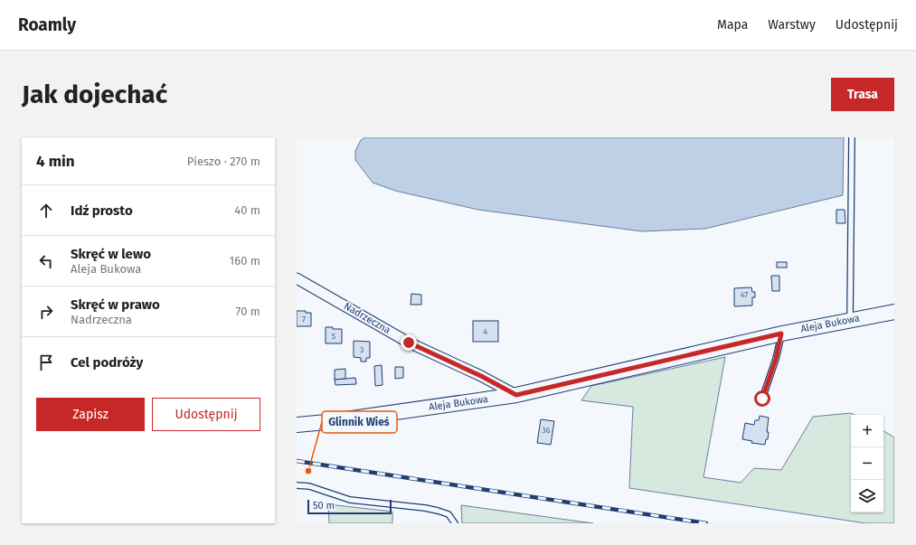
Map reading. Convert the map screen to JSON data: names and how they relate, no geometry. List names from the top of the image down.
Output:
{
  "streets": {
    "street": ["Nadrzeczna", "Aleja Bukowa"]
  },
  "crossings": [
    ["Nadrzeczna", "Aleja Bukowa"]
  ],
  "places": ["Glinnik Wieś"],
  "house_numbers": [
    "47",
    "7",
    "4",
    "5",
    "3",
    "36"
  ],
  "scale_bar": "50 m",
  "page": {
    "header": "Roamly",
    "nav": ["Mapa", "Warstwy", "Udostępnij"],
    "buttons": [
      "Trasa",
      ["Zapisz", "Udostępnij"]
    ],
    "title": "Jak dojechać",
    "heading": ["4 min", "Pieszo · 270 m"],
    "list": [
      ["Idź prosto", "40 m"],
      ["Skręć w lewo", "Aleja Bukowa", "160 m"],
      ["Skręć w prawo", "Nadrzeczna", "70 m"],
      "Cel podróży"
    ],
    "map_buttons": ["+", "−"],
    "scale": "50 m"
  }
}
